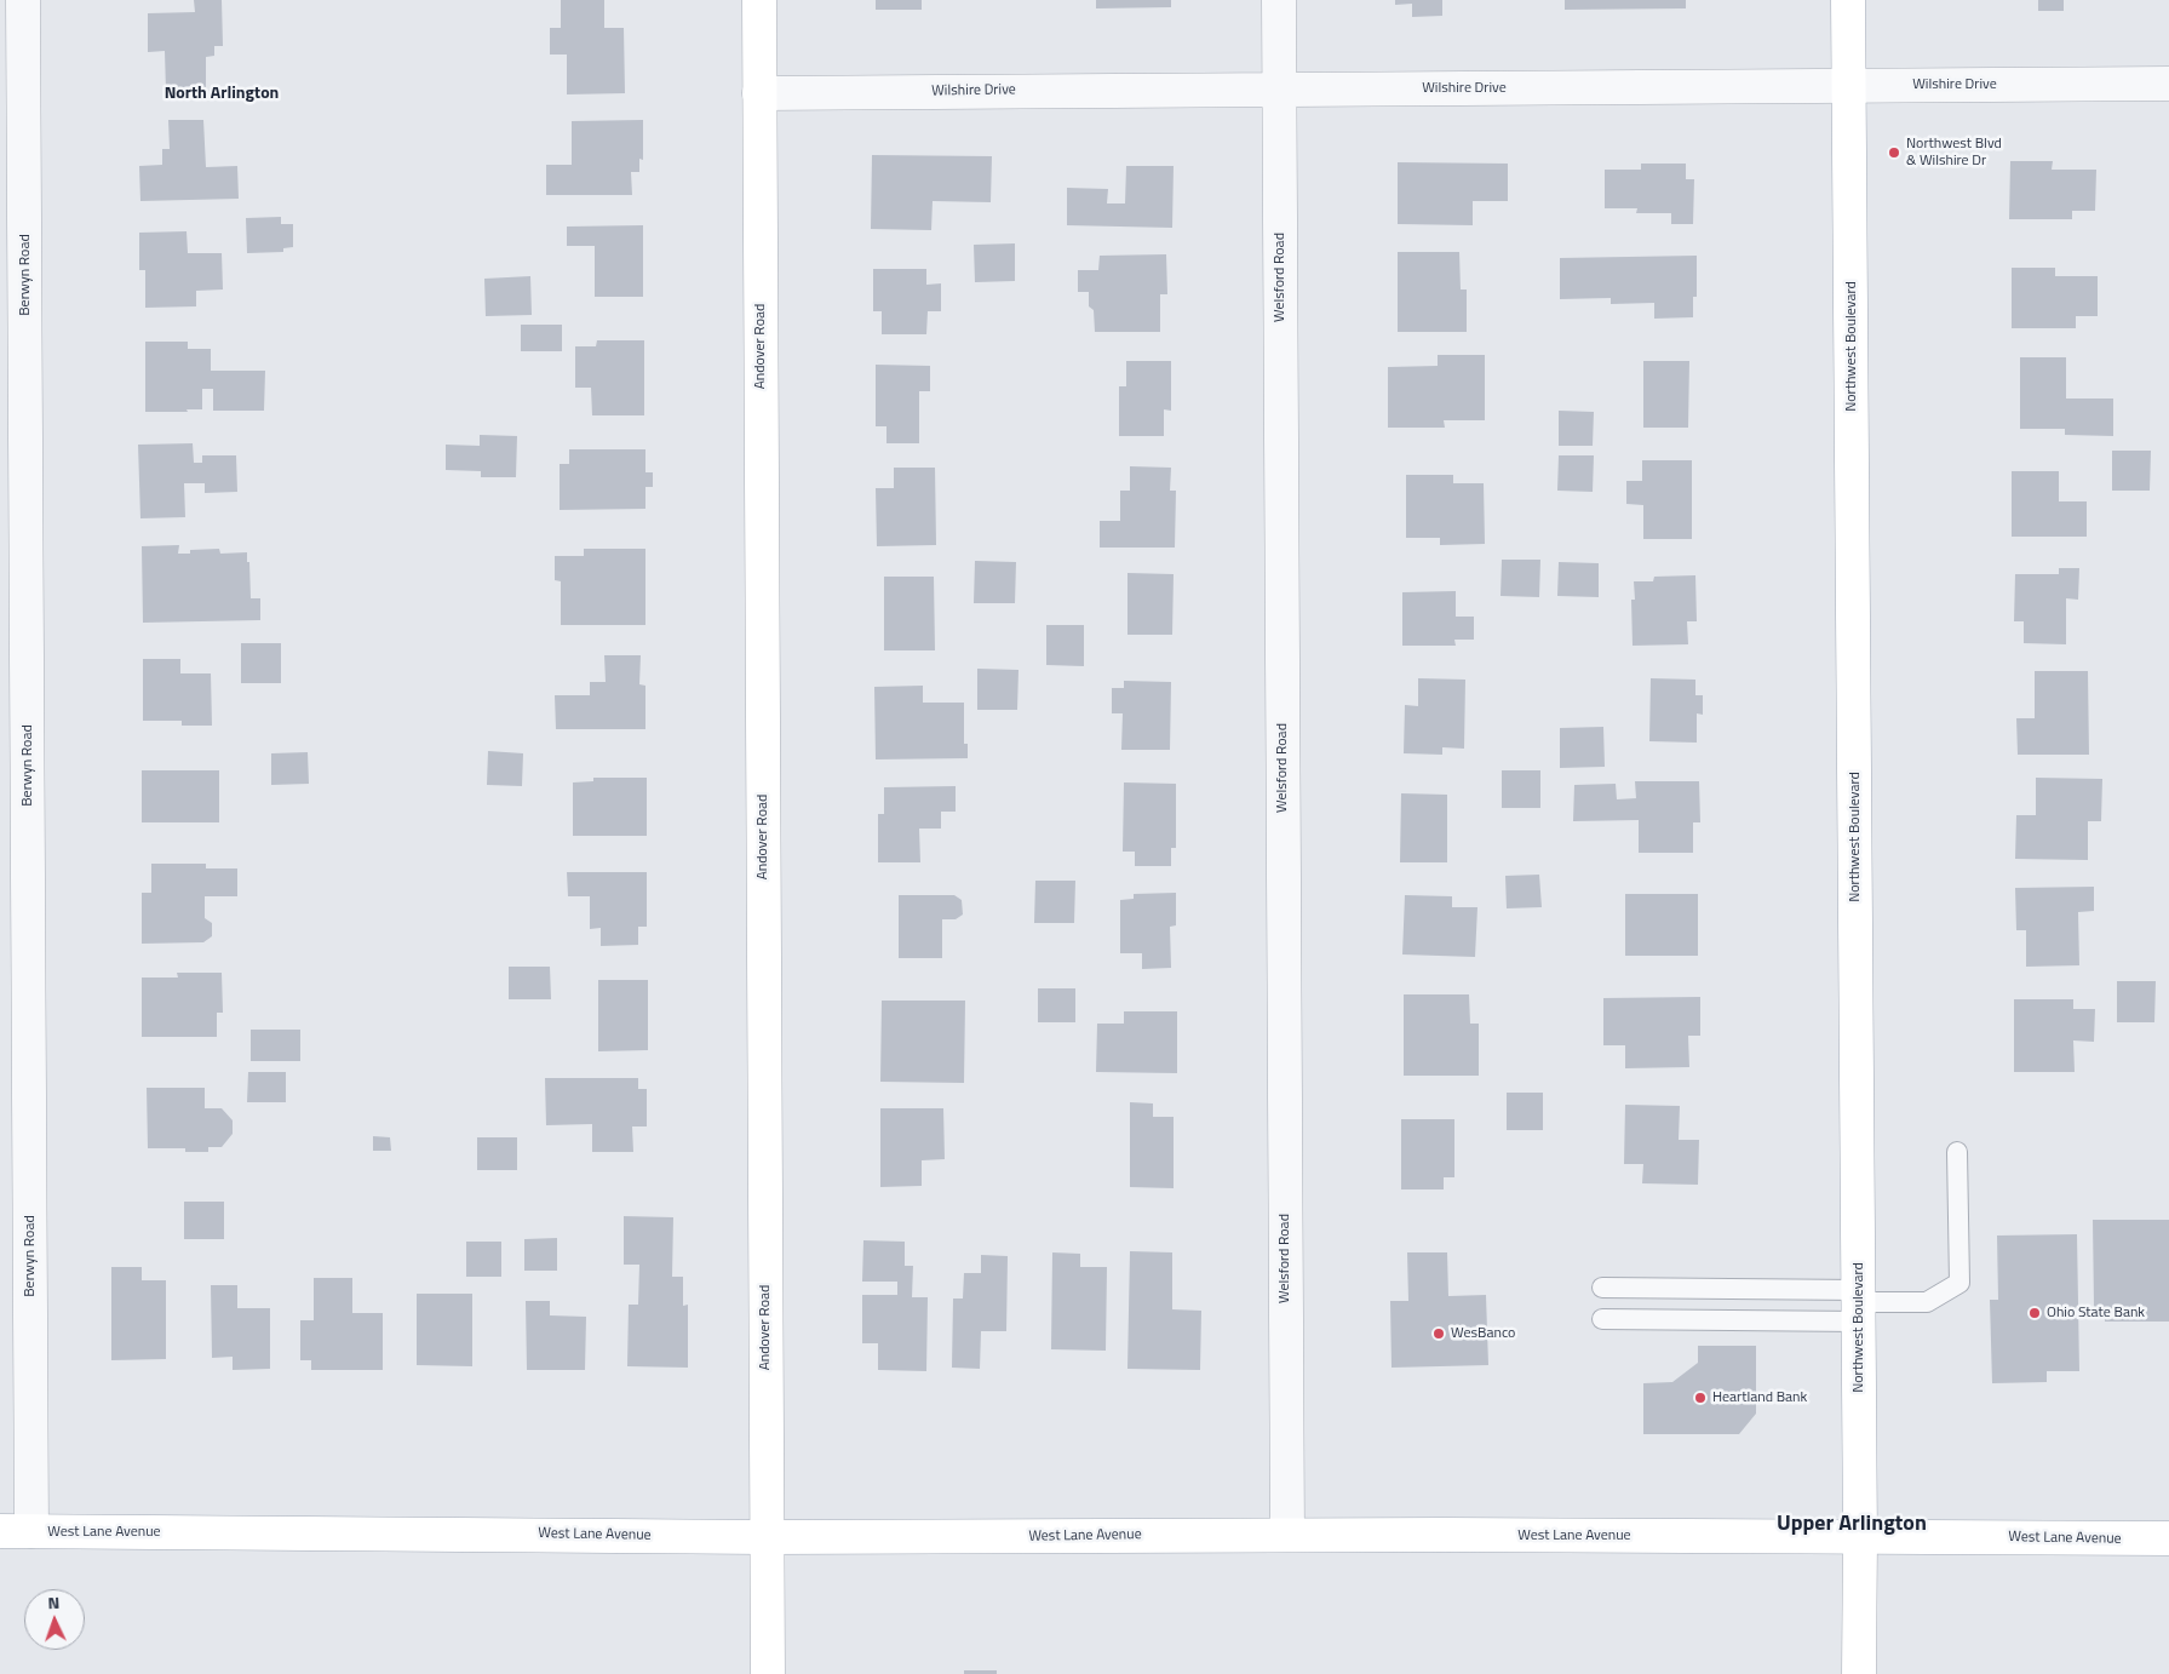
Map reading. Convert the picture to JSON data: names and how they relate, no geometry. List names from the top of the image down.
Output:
{
  "streets": {
    "main road": ["Andover Road", "Northwest Boulevard", "West Lane Avenue"],
    "street": ["Wilshire Drive", "Berwyn Road", "Welsford Road"]
  },
  "crossings": [
    ["Wilshire Drive", "Welsford Road"],
    ["Wilshire Drive", "Andover Road"],
    ["Wilshire Drive", "Northwest Boulevard"],
    ["Berwyn Road", "West Lane Avenue"],
    ["Welsford Road", "West Lane Avenue"],
    ["Andover Road", "West Lane Avenue"],
    ["Northwest Boulevard", "West Lane Avenue"]
  ],
  "districts": ["North Arlington", "Upper Arlington"],
  "places": [
    "Northwest Blvd & Wilshire Dr",
    "Ohio State Bank",
    "WesBanco",
    "Heartland Bank"
  ],
  "north": "top"
}
